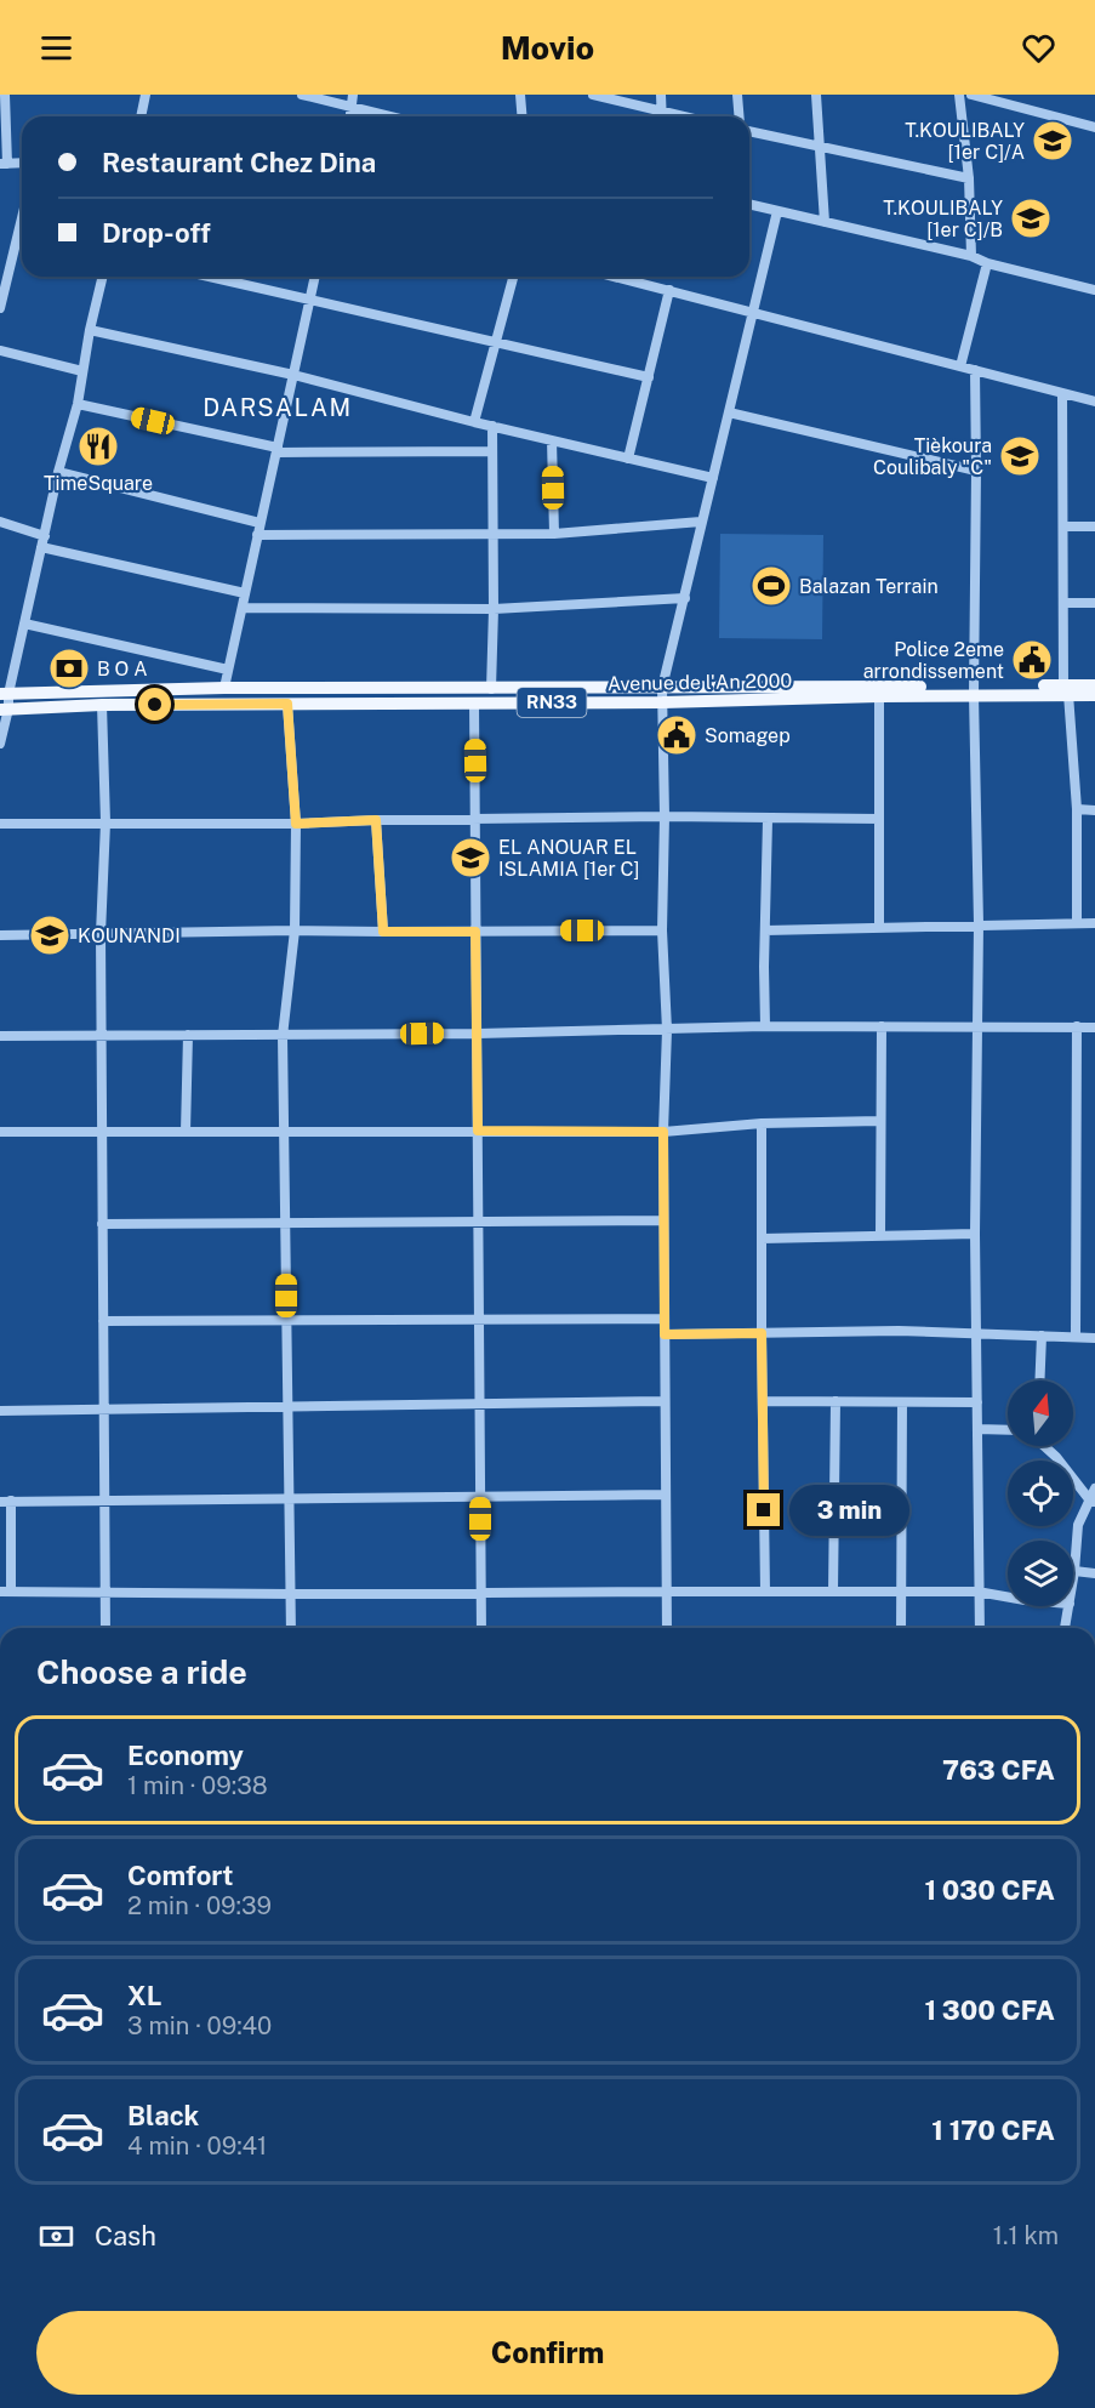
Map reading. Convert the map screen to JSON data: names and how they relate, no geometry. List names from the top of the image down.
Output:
{
  "streets": {
    "main road": ["Avenue de l'An 2000", "RN33"]
  },
  "districts": ["DARSALAM"],
  "places": {
    "school or university": [
      "T.KOULIBALY [1er C]/A",
      "T.KOULIBALY [1er C]/B",
      "Tièkoura Coulibaly \"C\"",
      "EL ANOUAR EL ISLAMIA [1er C]",
      "KOUNANDI"
    ],
    "restaurant": ["TimeSquare"],
    "sports": ["Balazan Terrain"],
    "public building": ["Police 2eme arrondissement", "Somagep"],
    "bank": ["B O A"]
  },
  "north": "top",
  "page": {
    "header": "Movio",
    "banner": ["Restaurant Chez Dina", "Drop-off"],
    "bubble": "3 min",
    "heading": "Choose a ride",
    "list": [
      {
        "name": "Economy",
        "note": "1 min · 09:38",
        "value": "763 CFA"
      },
      {
        "name": "Comfort",
        "note": "2 min · 09:39",
        "value": "1 030 CFA"
      },
      {
        "name": "XL",
        "note": "3 min · 09:40",
        "value": "1 300 CFA"
      },
      {
        "name": "Black",
        "note": "4 min · 09:41",
        "value": "1 170 CFA"
      }
    ],
    "pay": ["Cash", "1.1 km"],
    "buttons": "Confirm"
  }
}
